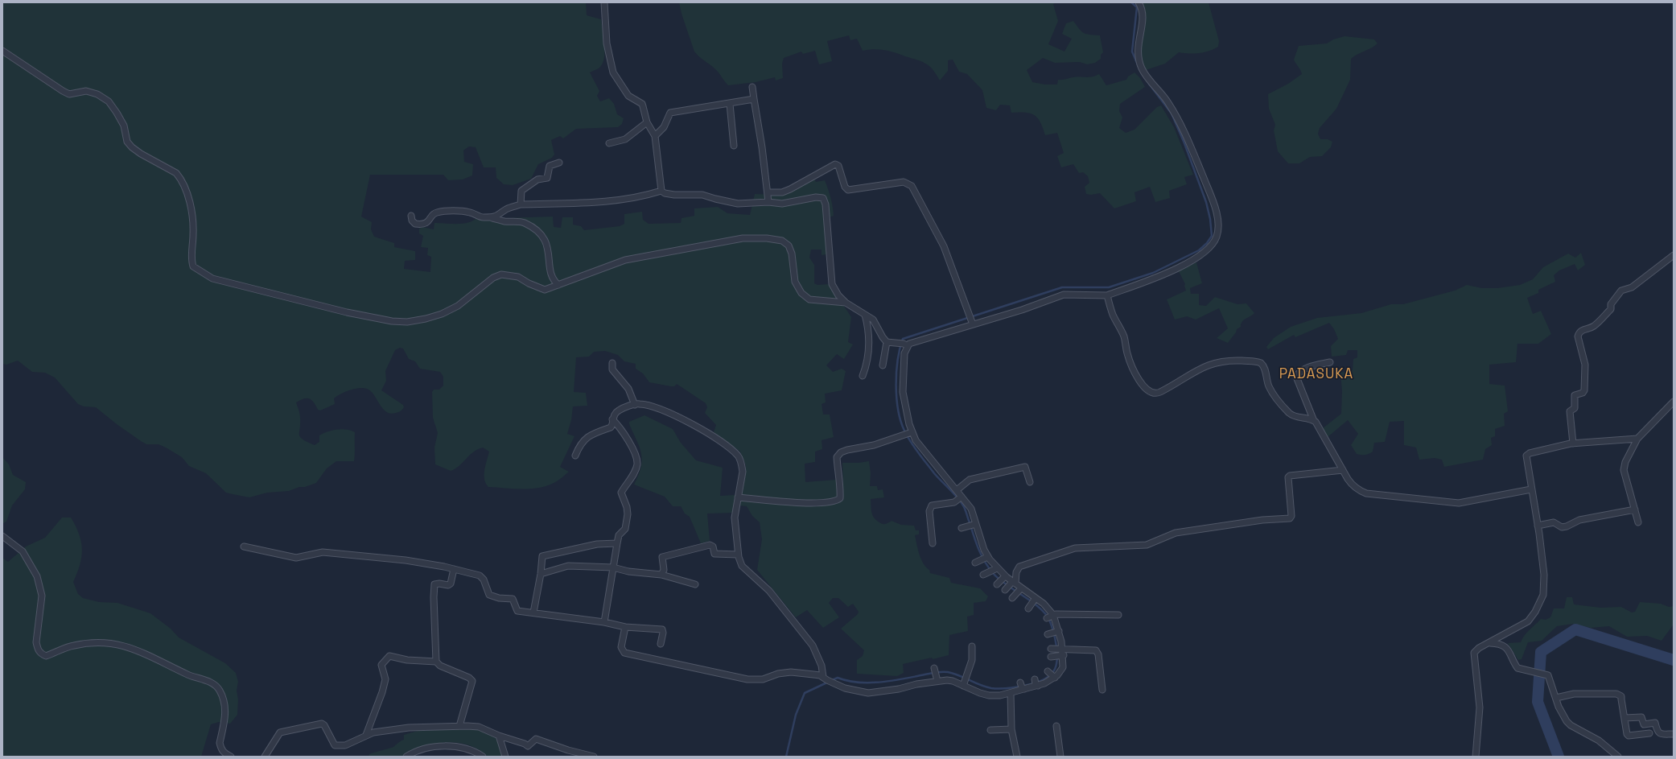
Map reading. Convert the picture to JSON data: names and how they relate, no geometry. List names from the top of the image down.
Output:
{
  "districts": ["PADASUKA"]
}
